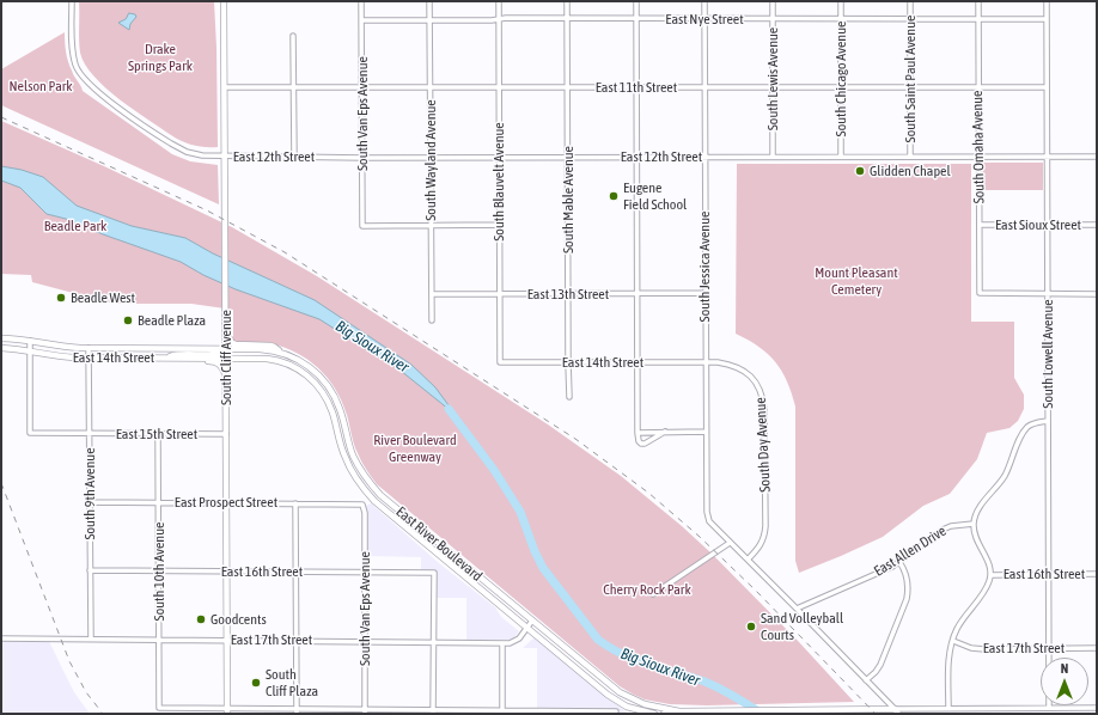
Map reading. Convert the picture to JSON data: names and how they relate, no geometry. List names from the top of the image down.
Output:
{
  "streets": {
    "main road": ["East 14th Street", "South Cliff Avenue", "East River Boulevard"],
    "street": [
      "East Nye Street",
      "South Lewis Avenue",
      "South Chicago Avenue",
      "South Saint Paul Avenue",
      "East 11th Street",
      "South Van Eps Avenue",
      "South Omaha Avenue",
      "East 12th Street",
      "South Wayland Avenue",
      "South Blauvelt Avenue",
      "South Mable Avenue",
      "East Sioux Street",
      "South Jessica Avenue",
      "East 13th Street",
      "South Lowell Avenue",
      "East 15th Street",
      "South Day Avenue",
      "South 9th Avenue",
      "East Prospect Street",
      "East Allen Drive",
      "South 10th Avenue",
      "East 16th Street",
      "East 17th Street"
    ]
  },
  "crossings": [
    ["East Nye Street", "South Lewis Avenue"],
    ["East Nye Street", "South Chicago Avenue"],
    ["East Nye Street", "South Saint Paul Avenue"],
    ["East Nye Street", "South Van Eps Avenue"],
    ["East Nye Street", "South Omaha Avenue"],
    ["East Nye Street", "South Wayland Avenue"],
    ["East Nye Street", "South Blauvelt Avenue"],
    ["East Nye Street", "South Mable Avenue"],
    ["East Nye Street", "South Jessica Avenue"],
    ["East Nye Street", "South Lowell Avenue"],
    ["South Lewis Avenue", "East 11th Street"],
    ["South Lewis Avenue", "East 12th Street"],
    ["South Chicago Avenue", "East 11th Street"],
    ["South Chicago Avenue", "East 12th Street"],
    ["South Saint Paul Avenue", "East 11th Street"],
    ["South Saint Paul Avenue", "East 12th Street"],
    ["East 11th Street", "South Van Eps Avenue"],
    ["East 11th Street", "South Omaha Avenue"],
    ["East 11th Street", "South Wayland Avenue"],
    ["East 11th Street", "South Blauvelt Avenue"],
    ["East 11th Street", "South Mable Avenue"],
    ["East 11th Street", "South Jessica Avenue"],
    ["East 11th Street", "South Lowell Avenue"],
    ["East 11th Street", "South Cliff Avenue"],
    ["South Van Eps Avenue", "East 12th Street"],
    ["South Van Eps Avenue", "South Wayland Avenue"],
    ["South Van Eps Avenue", "East Prospect Street"],
    ["South Van Eps Avenue", "East 16th Street"],
    ["South Van Eps Avenue", "East 17th Street"],
    ["South Omaha Avenue", "East 12th Street"],
    ["South Omaha Avenue", "East Sioux Street"],
    ["South Omaha Avenue", "South Lowell Avenue"],
    ["East 12th Street", "South Wayland Avenue"],
    ["East 12th Street", "South Blauvelt Avenue"],
    ["East 12th Street", "South Mable Avenue"],
    ["East 12th Street", "South Jessica Avenue"],
    ["East 12th Street", "South Lowell Avenue"],
    ["East 12th Street", "South Cliff Avenue"],
    ["South Wayland Avenue", "East 13th Street"],
    ["South Blauvelt Avenue", "East 13th Street"],
    ["South Blauvelt Avenue", "East 14th Street"],
    ["South Mable Avenue", "East 13th Street"],
    ["South Mable Avenue", "East 14th Street"],
    ["East Sioux Street", "South Lowell Avenue"],
    ["South Jessica Avenue", "East 13th Street"],
    ["South Jessica Avenue", "East 14th Street"],
    ["South Jessica Avenue", "South Day Avenue"],
    ["South Lowell Avenue", "East 16th Street"],
    ["South Lowell Avenue", "East 17th Street"],
    ["East 14th Street", "South Cliff Avenue"],
    ["East 14th Street", "East 15th Street"],
    ["East 14th Street", "South Day Avenue"],
    ["East 14th Street", "South 9th Avenue"],
    ["East 14th Street", "East River Boulevard"],
    ["South Cliff Avenue", "East 15th Street"],
    ["South Cliff Avenue", "East Prospect Street"],
    ["South Cliff Avenue", "East River Boulevard"],
    ["South Cliff Avenue", "South 10th Avenue"],
    ["South Cliff Avenue", "East 16th Street"],
    ["South Cliff Avenue", "East 17th Street"],
    ["East 15th Street", "South 9th Avenue"],
    ["East 15th Street", "South 10th Avenue"],
    ["South 9th Avenue", "East Prospect Street"],
    ["South 9th Avenue", "East 16th Street"],
    ["South 9th Avenue", "East 17th Street"],
    ["East Prospect Street", "South 10th Avenue"],
    ["East River Boulevard", "East 17th Street"],
    ["South 10th Avenue", "East 16th Street"],
    ["South 10th Avenue", "East 17th Street"],
    ["East 16th Street", "East 17th Street"]
  ],
  "water": ["Big Sioux River"],
  "parks": [
    "Drake Springs Park",
    "Nelson Park",
    "Beadle Park",
    "Mount Pleasant Cemetery",
    "River Boulevard Greenway",
    "Cherry Rock Park"
  ],
  "places": [
    "Glidden Chapel",
    "Eugene Field School",
    "Beadle West",
    "Beadle Plaza",
    "Goodcents",
    "Sand Volleyball Courts",
    "South Cliff Plaza"
  ],
  "north": "top"
}
